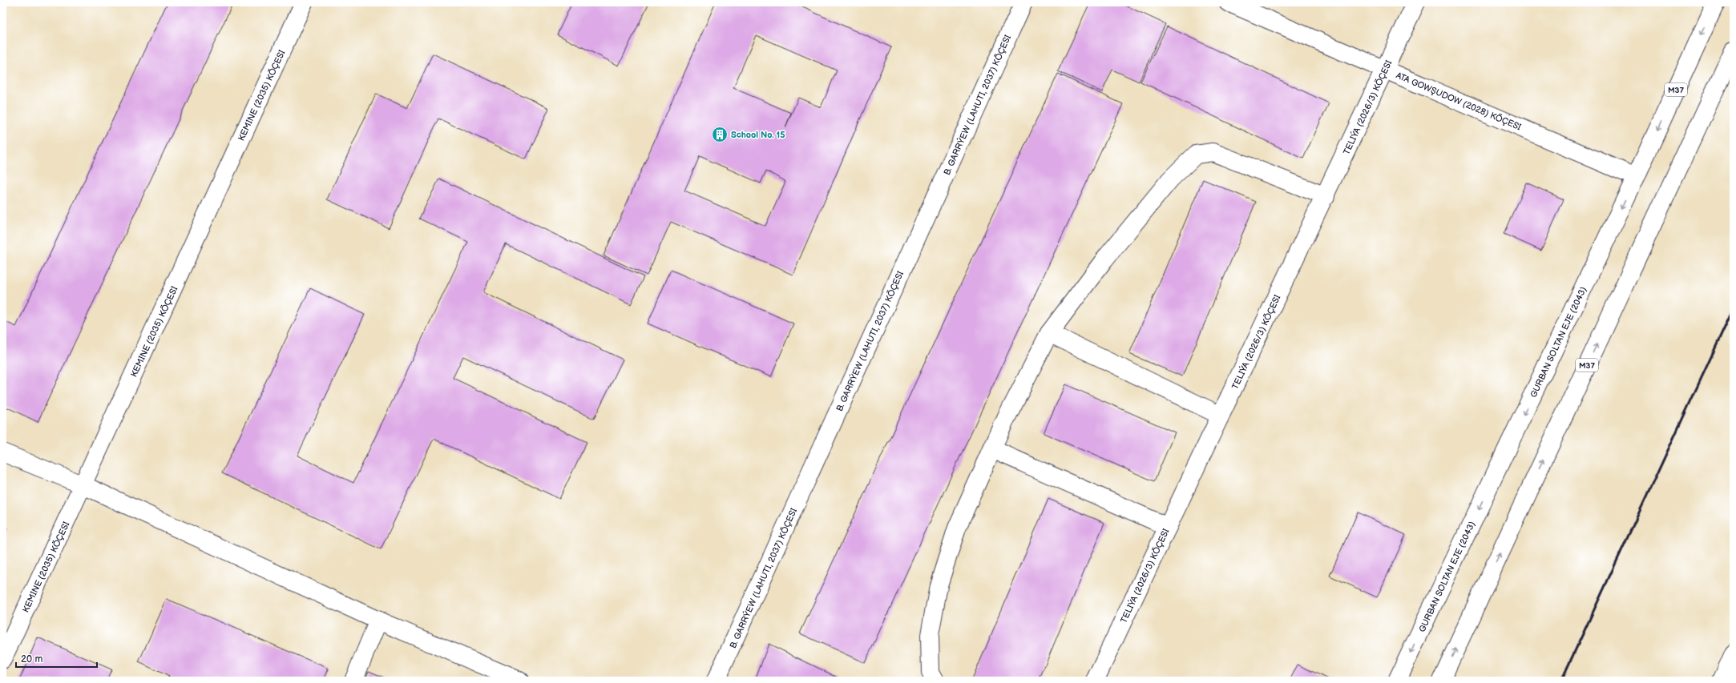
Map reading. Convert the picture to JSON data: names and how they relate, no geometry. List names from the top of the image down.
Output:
{
  "streets": {
    "main road": [
      "M37",
      "KEMINE (2035) KÖÇESI",
      "ATA GOWŞUDOW (2028) KÖÇESI",
      "B. GARRÝEW (LAHUTI, 2037) KÖÇESI",
      "TELIÝA (2026/3) KÖÇESI",
      "GURBAN SOLTAN EJE (2043)"
    ]
  },
  "crossings": [
    ["ATA GOWŞUDOW (2028) KÖÇESI", "TELIÝA (2026/3) KÖÇESI"],
    ["ATA GOWŞUDOW (2028) KÖÇESI", "GURBAN SOLTAN EJE (2043)"]
  ],
  "places": {
    "building": ["School No. 15"]
  },
  "scale_bar": "20 m"
}
